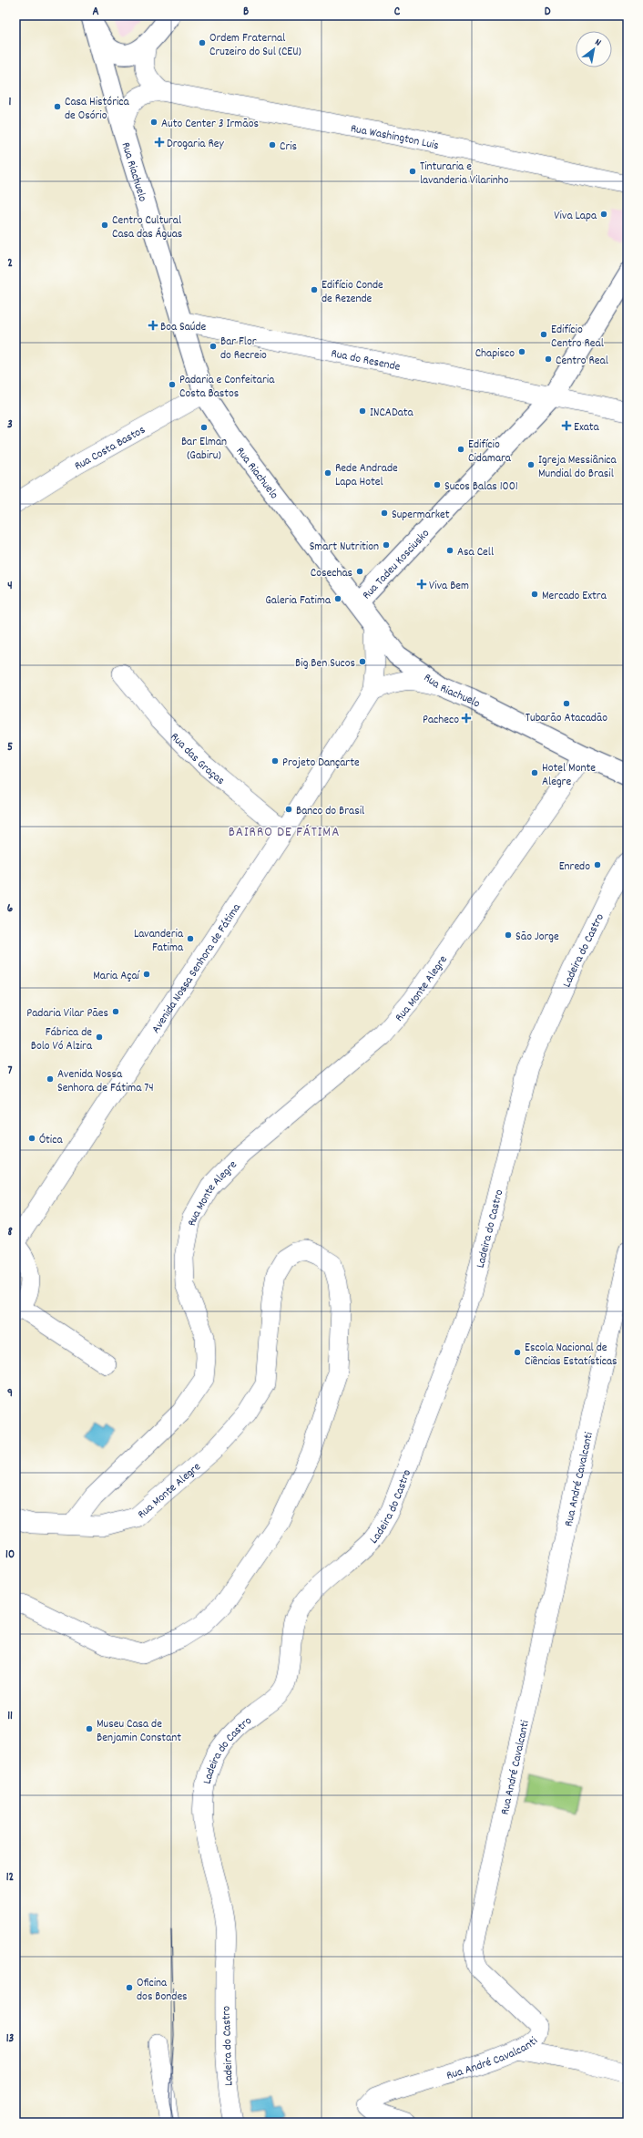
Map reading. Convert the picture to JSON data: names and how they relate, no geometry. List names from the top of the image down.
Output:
{
  "streets": {
    "main road": ["Rua Riachuelo", "Rua Tadeu Kosciusko"],
    "street": [
      "Rua Washington Luis",
      "Rua do Resende",
      "Rua Costa Bastos",
      "Rua das Graças",
      "Ladeira do Castro",
      "Avenida Nossa Senhora de Fátima",
      "Rua Monte Alegre",
      "Rua André Cavalcanti"
    ]
  },
  "crossings": [
    ["Rua Washington Luis", "Rua Riachuelo"],
    ["Rua Riachuelo", "Rua do Resende"],
    ["Rua Riachuelo", "Rua Costa Bastos"],
    ["Rua Riachuelo", "Rua Tadeu Kosciusko"],
    ["Rua Riachuelo", "Avenida Nossa Senhora de Fátima"],
    ["Rua Riachuelo", "Rua Monte Alegre"],
    ["Rua do Resende", "Rua Tadeu Kosciusko"],
    ["Rua das Graças", "Avenida Nossa Senhora de Fátima"]
  ],
  "districts": ["BAIRRO DE FÁTIMA"],
  "places": {
    "other": [
      "Ordem Fraternal Cruzeiro do Sul (CEU)",
      "Casa Histórica de Osório",
      "Auto Center 3 Irmãos",
      "Cris",
      "Tinturaria e lavanderia Vilarinho",
      "Viva Lapa",
      "Centro Cultural Casa das Águas",
      "Edifício Conde de Rezende",
      "Edifício Centro Real",
      "Bar Flor do Recreio",
      "Chapisco",
      "Centro Real",
      "Padaria e Confeitaria Costa Bastos",
      "INCAData",
      "Bar Elman (Gabiru)",
      "Edifício Cidamara",
      "Igreja Messiânica Mundial do Brasil",
      "Rede Andrade Lapa Hotel",
      "Sucos Balas 1001",
      "Supermarket",
      "Smart Nutrition",
      "Asa Cell",
      "Cosechas",
      "Mercado Extra",
      "Galeria Fatima",
      "Big Ben Sucos",
      "Tubarão Atacadão",
      "Projeto Dançarte",
      "Hotel Monte Alegre",
      "Banco do Brasil",
      "Enredo",
      "São Jorge",
      "Lavanderia Fatima",
      "Maria Açaí",
      "Padaria Vilar Pães",
      "Fábrica de Bolo Vó Alzira",
      "Avenida Nossa Senhora de Fátima 74",
      "Ótica",
      "Escola Nacional de Ciências Estatísticas",
      "Museu Casa de Benjamin Constant",
      "Oficina dos Bondes"
    ],
    "health": [
      "Drogaria Rey",
      "Boa Saúde",
      "Exata",
      "Viva Bem",
      "Pacheco"
    ]
  },
  "north": "top right",
  "grid": {
    "columns": [
      "A",
      "B",
      "C",
      "D"
    ],
    "rows": [
      "1",
      "2",
      "3",
      "4",
      "5",
      "6",
      "7",
      "8",
      "9",
      "10",
      "11",
      "12",
      "13"
    ]
  }
}
